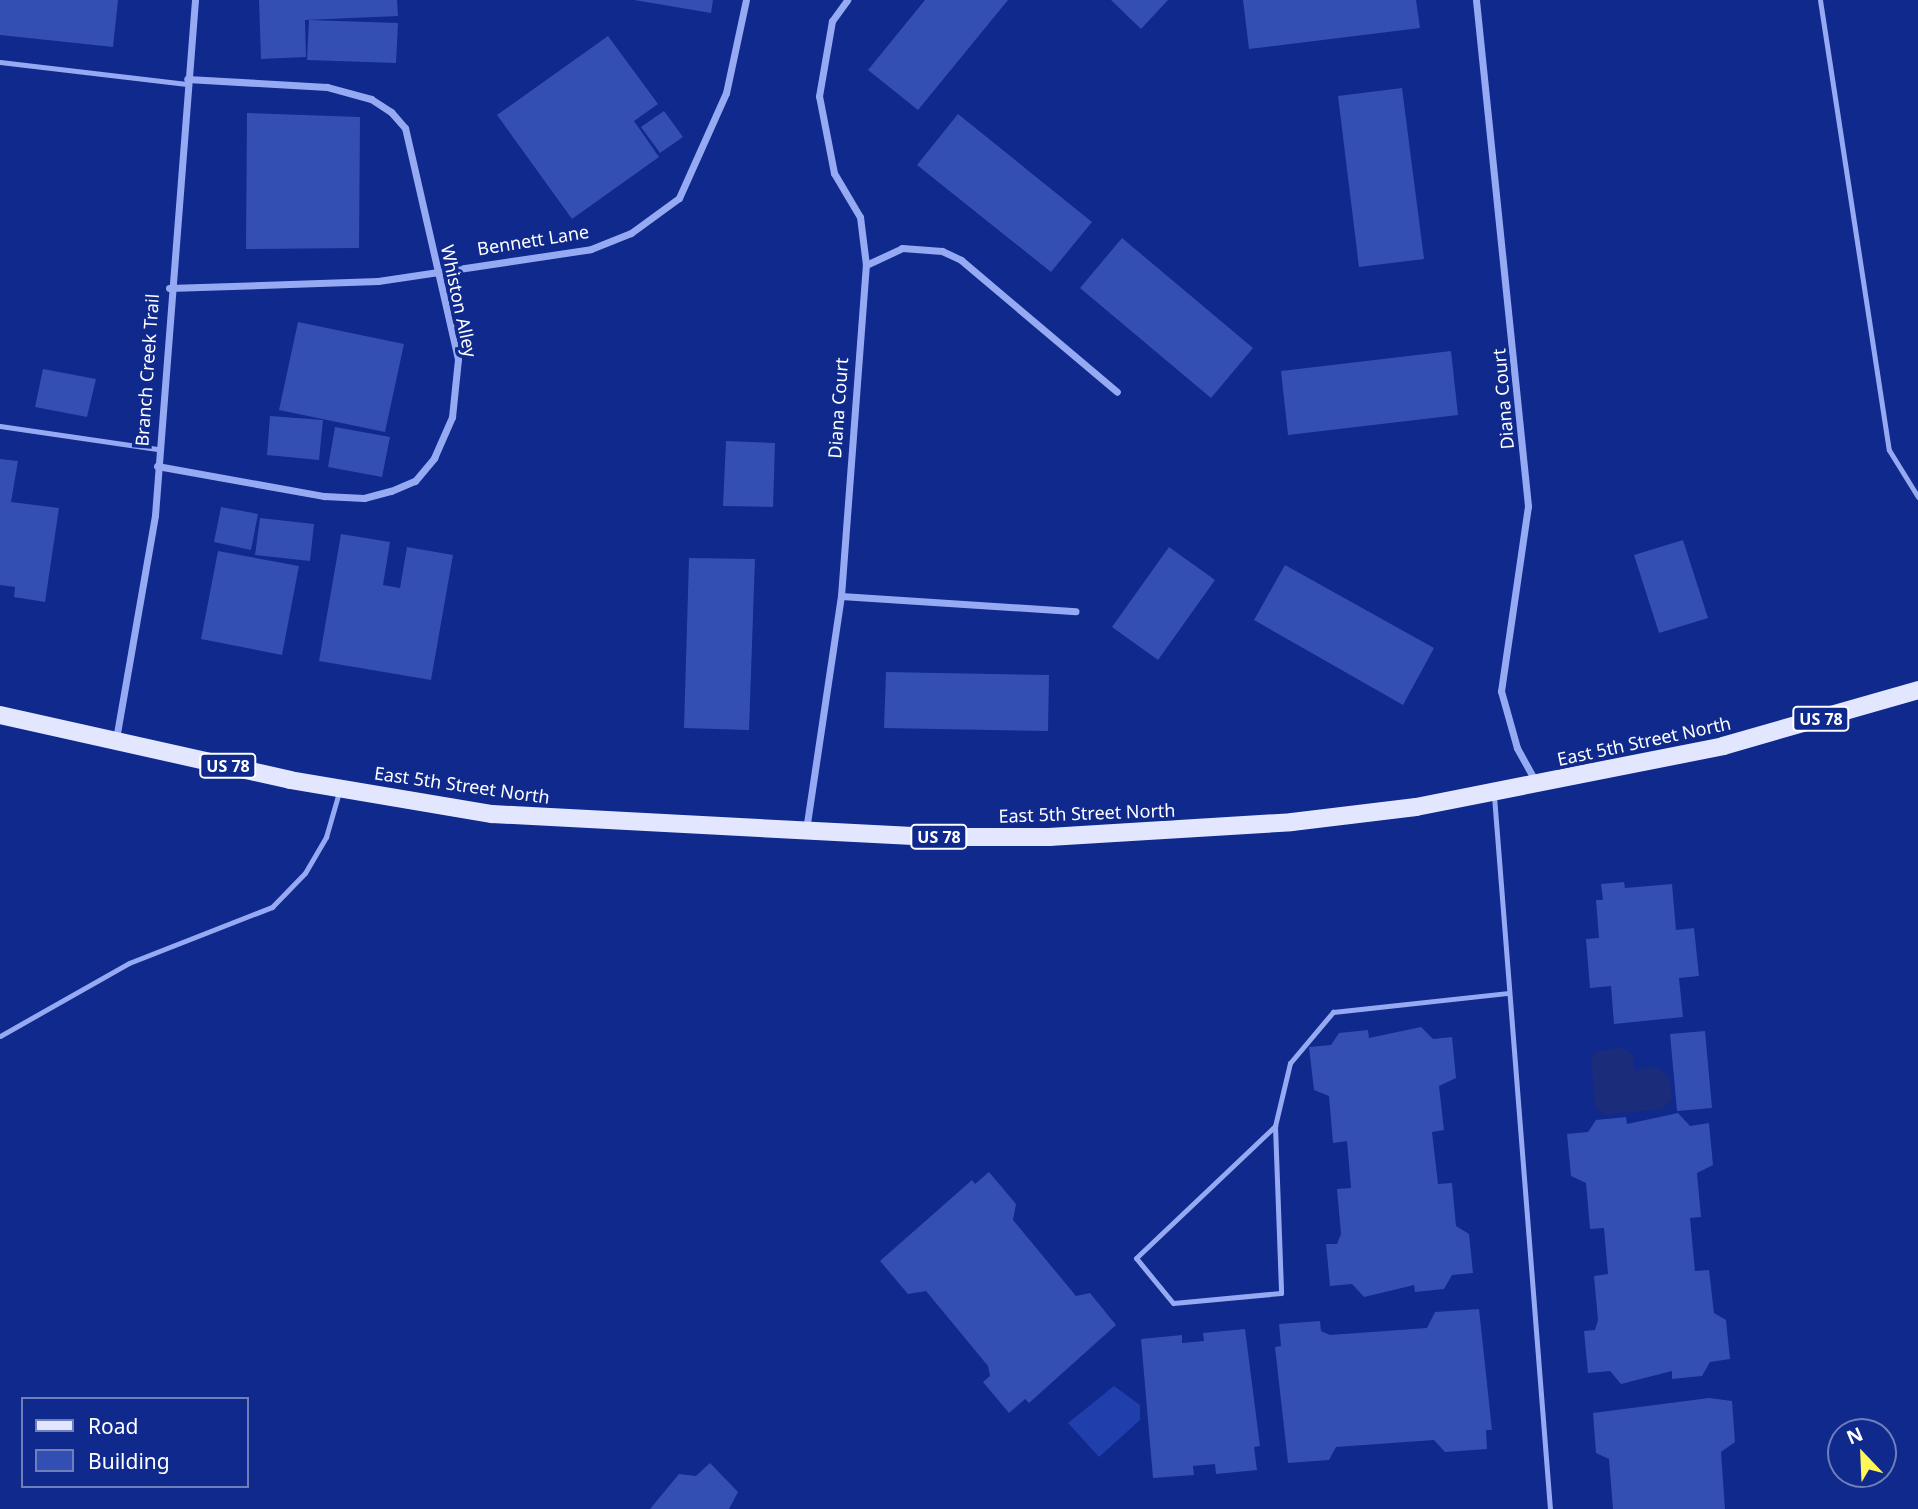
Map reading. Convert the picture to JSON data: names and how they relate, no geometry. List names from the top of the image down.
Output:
{
  "streets": {
    "main road": ["US 78", "East 5th Street North"],
    "street": [
      "Bennett Lane",
      "Whiston Alley",
      "Branch Creek Trail",
      "Diana Court"
    ]
  },
  "crossings": [
    ["Bennett Lane", "Whiston Alley"],
    ["Bennett Lane", "Branch Creek Trail"],
    ["Whiston Alley", "Branch Creek Trail"],
    ["Branch Creek Trail", "East 5th Street North"],
    ["Diana Court", "East 5th Street North"]
  ],
  "legend": ["Road", "Building"],
  "north": "top left"
}
